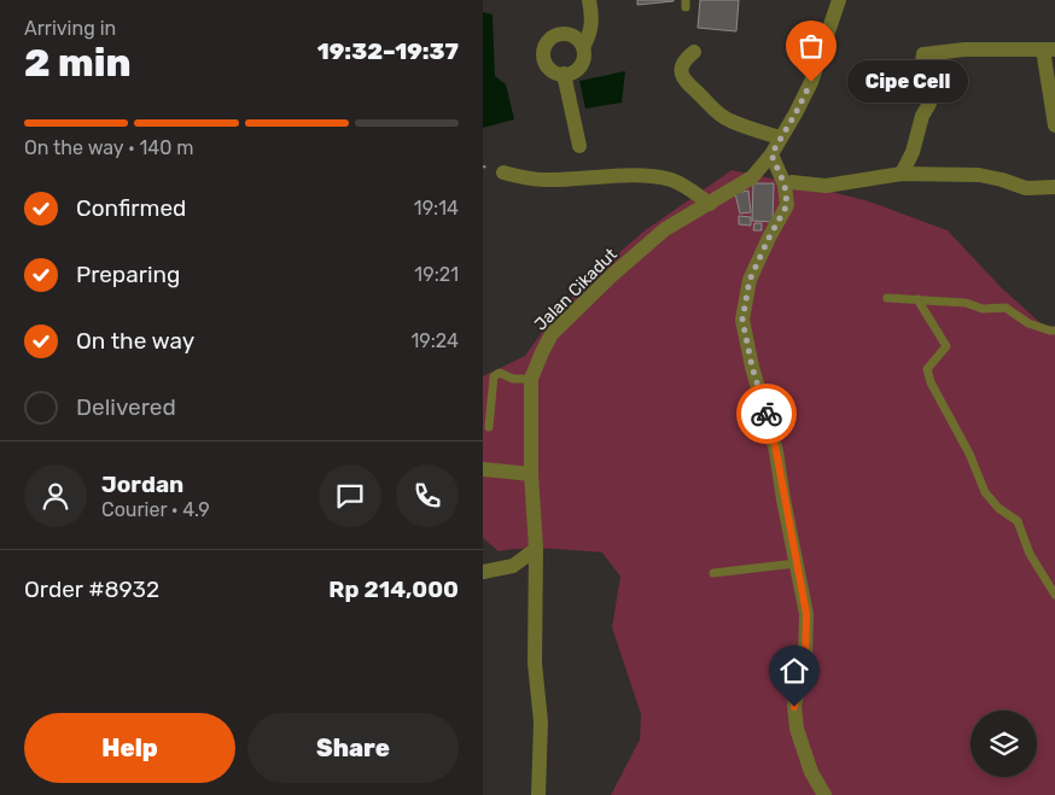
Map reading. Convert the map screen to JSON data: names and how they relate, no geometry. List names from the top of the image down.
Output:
{
  "streets": {
    "street": ["Jalan Cikadut"]
  },
  "places": ["Cipe Cell"],
  "page": {
    "heading": ["2 min", "Arriving in", "19:32–19:37"],
    "panel": [
      "Jordan",
      "Courier · 4.9",
      "Order #8932",
      "Rp 214,000"
    ],
    "bubble": "Cipe Cell",
    "bar": "On the way · 140 m",
    "list": [
      ["Confirmed", "19:14"],
      ["Preparing", "19:21"],
      ["On the way", "19:24"],
      "Delivered"
    ],
    "buttons": ["Help", "Share"]
  }
}
